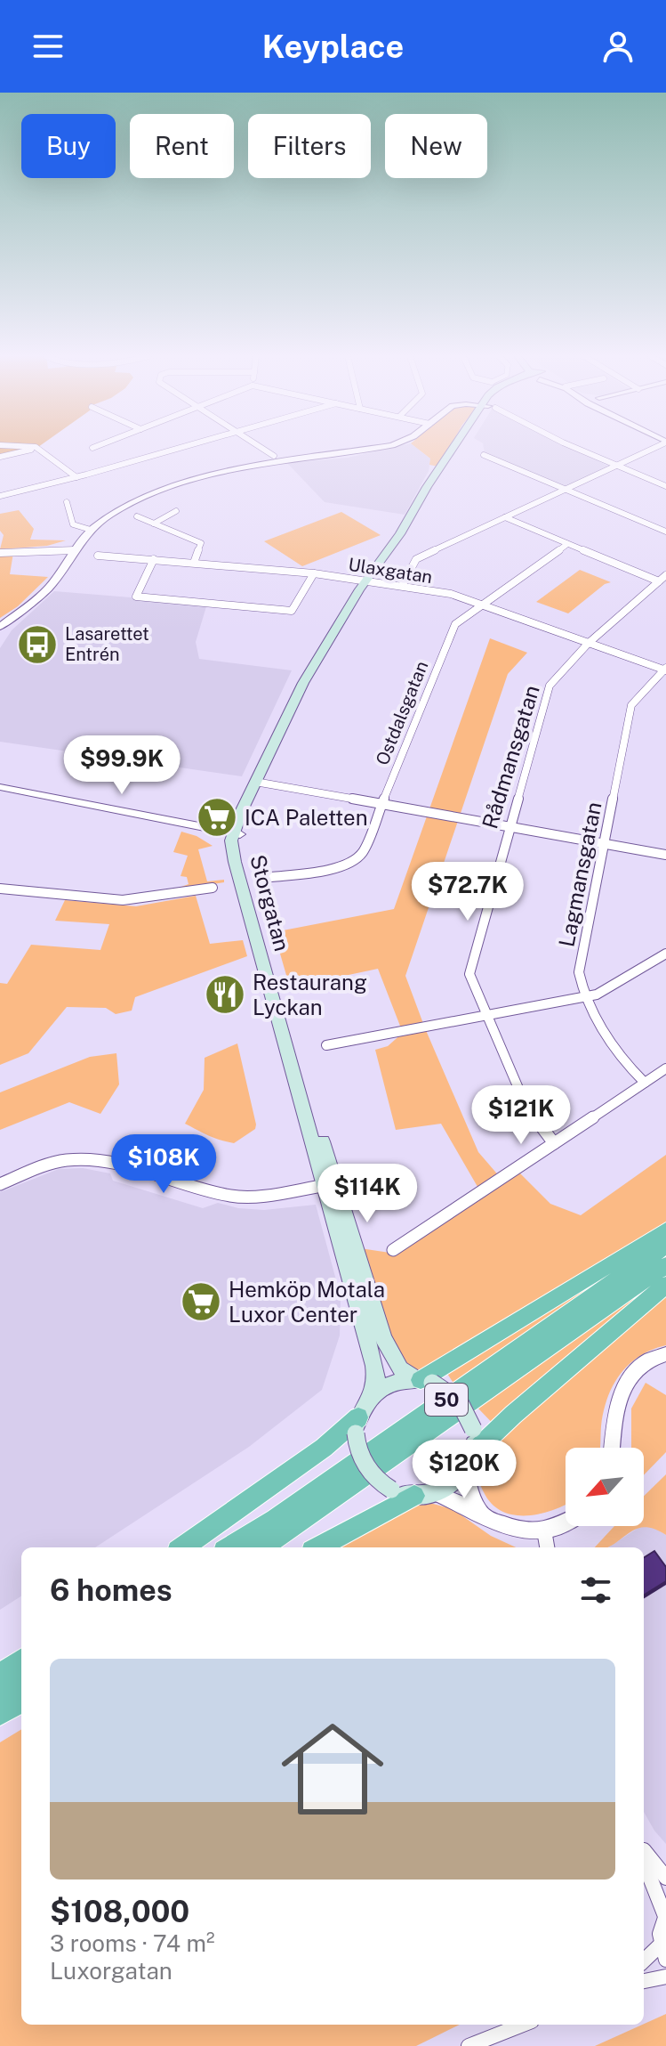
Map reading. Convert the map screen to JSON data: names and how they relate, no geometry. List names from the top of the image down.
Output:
{
  "streets": {
    "highway": ["50"],
    "main road": ["Storgatan"],
    "street": [
      "Ulaxgatan",
      "Ostdalsgatan",
      "Rådmansgatan",
      "Lagmansgatan"
    ]
  },
  "crossings": [
    ["Ulaxgatan", "Ostdalsgatan"],
    ["Ulaxgatan", "Rådmansgatan"],
    ["Ulaxgatan", "Lagmansgatan"],
    ["Ulaxgatan", "Storgatan"],
    ["Storgatan", "50"]
  ],
  "places": {
    "bus stop": ["Lasarettet Entrén"],
    "supermarket": ["ICA Paletten", "Hemköp Motala Luxor Center"],
    "restaurant": ["Restaurang Lyckan"]
  },
  "north": "bottom left",
  "page": {
    "header": "Keyplace",
    "chip": [
      "Buy",
      "Rent",
      "Filters",
      "New"
    ],
    "price": [
      "$99.9K",
      "$72.7K",
      "$121K",
      "$108K",
      "$114K",
      "$120K"
    ],
    "heading": "6 homes",
    "list": [
      {
        "name": "$108,000",
        "note": "3 rooms · 74 m² · Luxorgatan"
      }
    ]
  }
}
